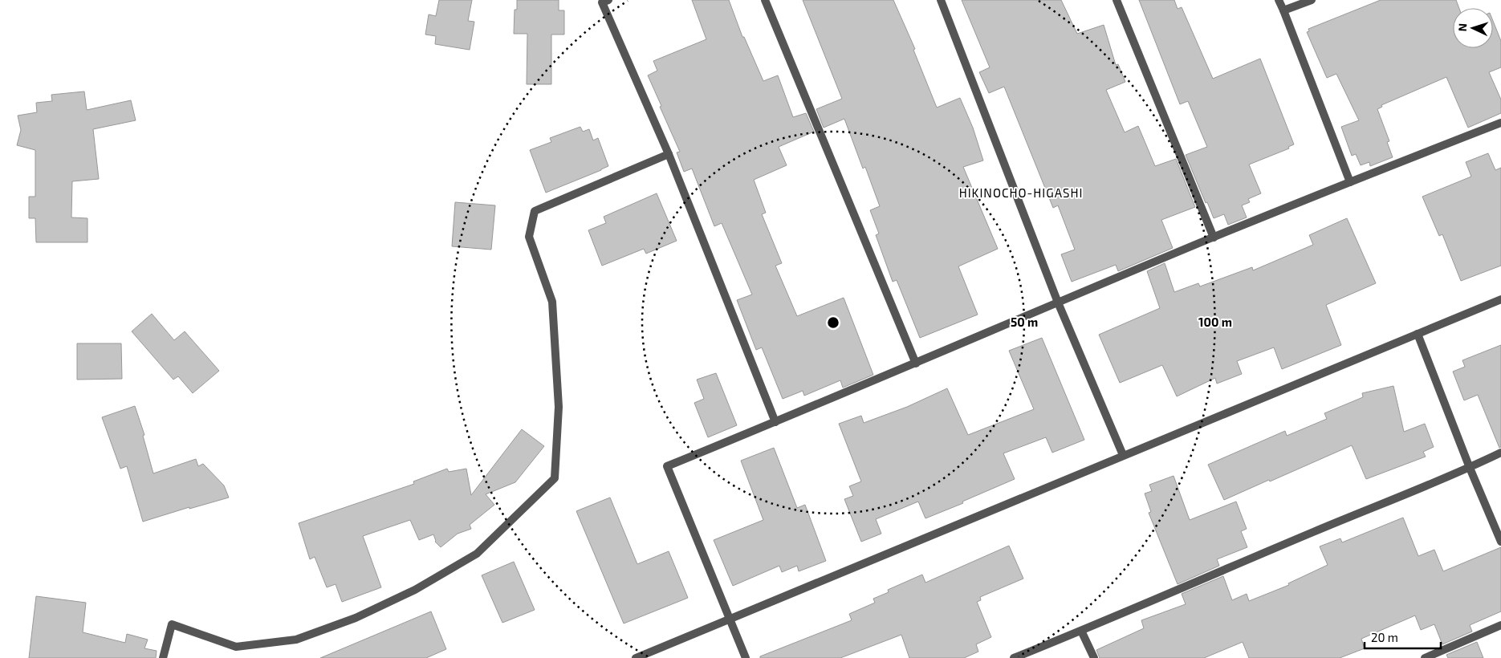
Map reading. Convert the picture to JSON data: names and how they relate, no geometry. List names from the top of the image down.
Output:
{
  "districts": ["HIKINOCHO-HIGASHI"],
  "scale_bar": "20 m",
  "north": "left",
  "rings": ["50 m", "100 m"]
}
